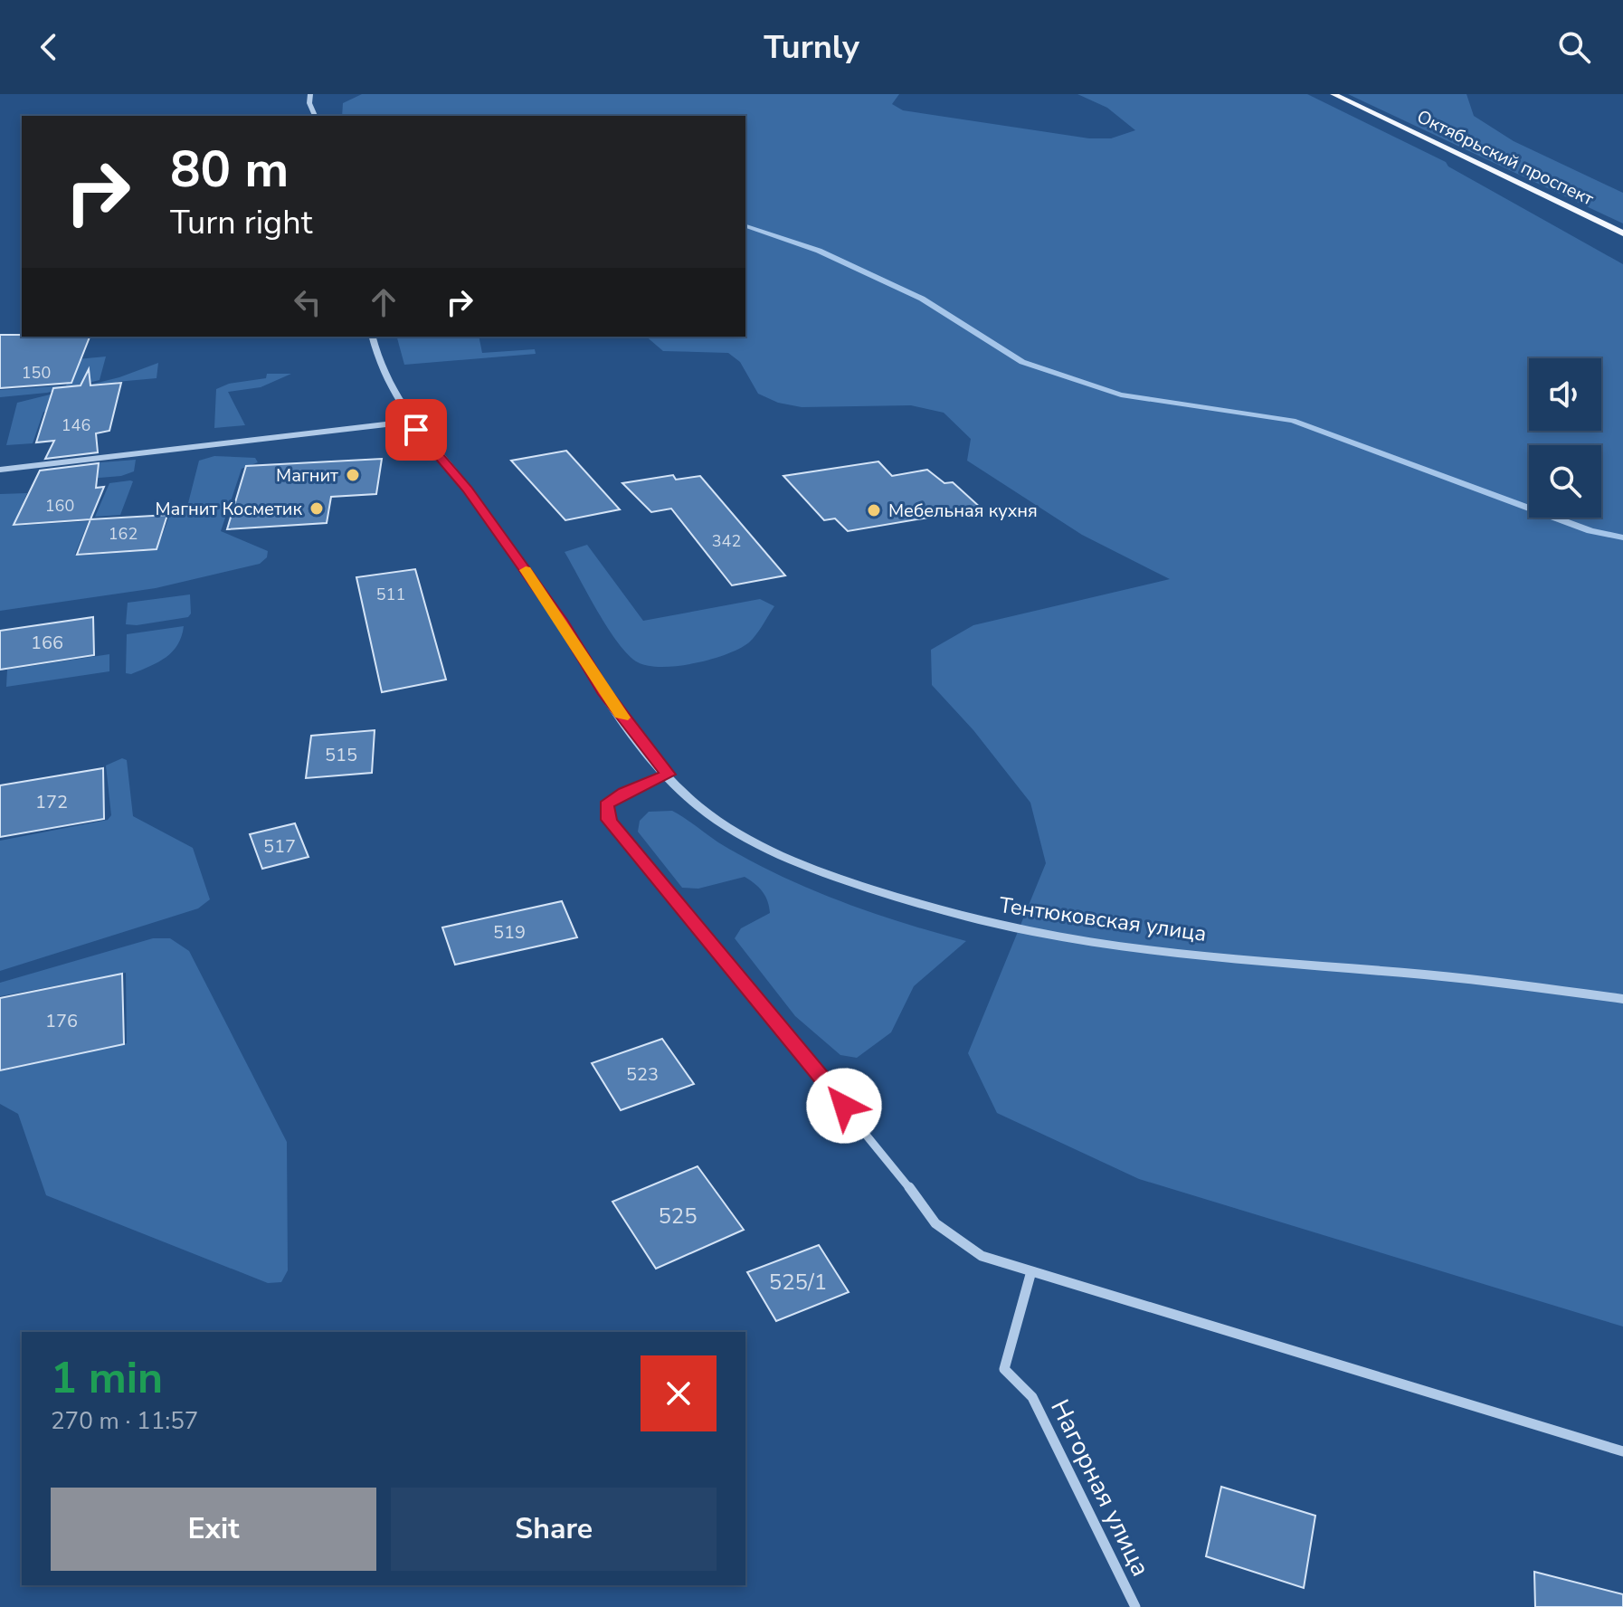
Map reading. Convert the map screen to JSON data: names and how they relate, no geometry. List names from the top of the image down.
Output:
{
  "streets": {
    "main road": ["Октябрьский проспект"],
    "street": ["Тентюковская улица", "Нагорная улица"]
  },
  "places": ["Магнит", "Магнит Косметик", "Мебельная кухня"],
  "house_numbers": [
    "150",
    "146",
    "160",
    "162",
    "342",
    "511",
    "166",
    "515",
    "172",
    "517",
    "519",
    "176",
    "523",
    "525",
    "525/1"
  ],
  "page": {
    "header": "Turnly",
    "turn": ["80 m", "Turn right"],
    "heading": ["1 min", "270 m · 11:57"],
    "buttons": ["Exit", "Share"]
  }
}
